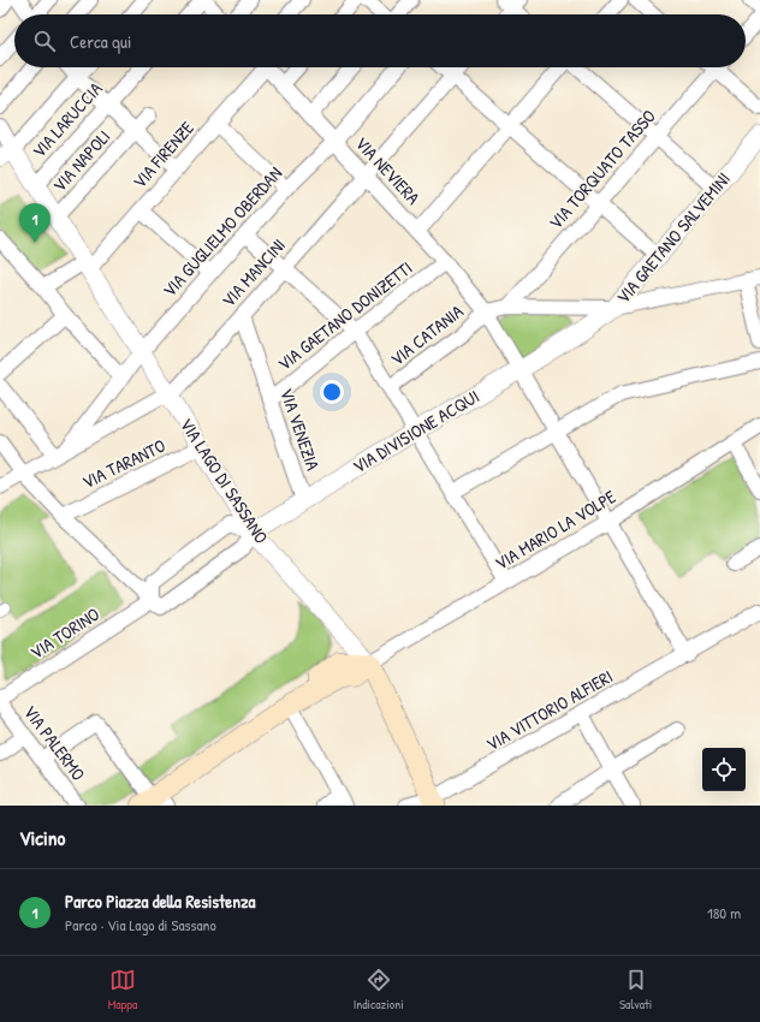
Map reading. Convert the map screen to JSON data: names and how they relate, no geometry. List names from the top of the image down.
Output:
{
  "streets": {
    "main road": ["VIA LAGO DI SASSANO"],
    "street": [
      "VIA LARUCCIA",
      "VIA FIRENZE",
      "VIA NAPOLI",
      "VIA TORQUATO TASSO",
      "VIA NEVIERA",
      "VIA GUGLIELMO OBERDAN",
      "VIA GAETANO SALVEMINI",
      "VIA MANCINI",
      "VIA GAETANO DONIZETTI",
      "VIA CATANIA",
      "VIA VENEZIA",
      "VIA DIVISIONE ACQUI",
      "VIA TARANTO",
      "VIA MARIO LA VOLPE",
      "VIA TORINO",
      "VIA VITTORIO ALFIERI",
      "VIA PALERMO"
    ]
  },
  "crossings": [
    ["VIA LARUCCIA", "VIA LAGO DI SASSANO"],
    ["VIA FIRENZE", "VIA LAGO DI SASSANO"],
    ["VIA NAPOLI", "VIA LAGO DI SASSANO"],
    ["VIA NEVIERA", "VIA GUGLIELMO OBERDAN"],
    ["VIA NEVIERA", "VIA MANCINI"],
    ["VIA NEVIERA", "VIA GAETANO DONIZETTI"],
    ["VIA NEVIERA", "VIA CATANIA"],
    ["VIA NEVIERA", "VIA DIVISIONE ACQUI"],
    ["VIA NEVIERA", "VIA MARIO LA VOLPE"],
    ["VIA NEVIERA", "VIA VITTORIO ALFIERI"],
    ["VIA GUGLIELMO OBERDAN", "VIA LAGO DI SASSANO"],
    ["VIA GAETANO SALVEMINI", "VIA DIVISIONE ACQUI"],
    ["VIA MANCINI", "VIA VENEZIA"],
    ["VIA MANCINI", "VIA LAGO DI SASSANO"],
    ["VIA GAETANO DONIZETTI", "VIA VENEZIA"],
    ["VIA VENEZIA", "VIA DIVISIONE ACQUI"],
    ["VIA DIVISIONE ACQUI", "VIA LAGO DI SASSANO"],
    ["VIA TARANTO", "VIA LAGO DI SASSANO"],
    ["VIA LAGO DI SASSANO", "VIA MARIO LA VOLPE"],
    ["VIA LAGO DI SASSANO", "VIA VITTORIO ALFIERI"]
  ],
  "page": {
    "search": "Cerca qui",
    "pins": "1",
    "heading": "Vicino",
    "list": [
      {
        "mark": "1",
        "name": "Parco Piazza della Resistenza",
        "note": "Parco · Via Lago di Sassano",
        "value": "180 m"
      }
    ],
    "nav": ["Mappa", "Indicazioni", "Salvati"]
  }
}
